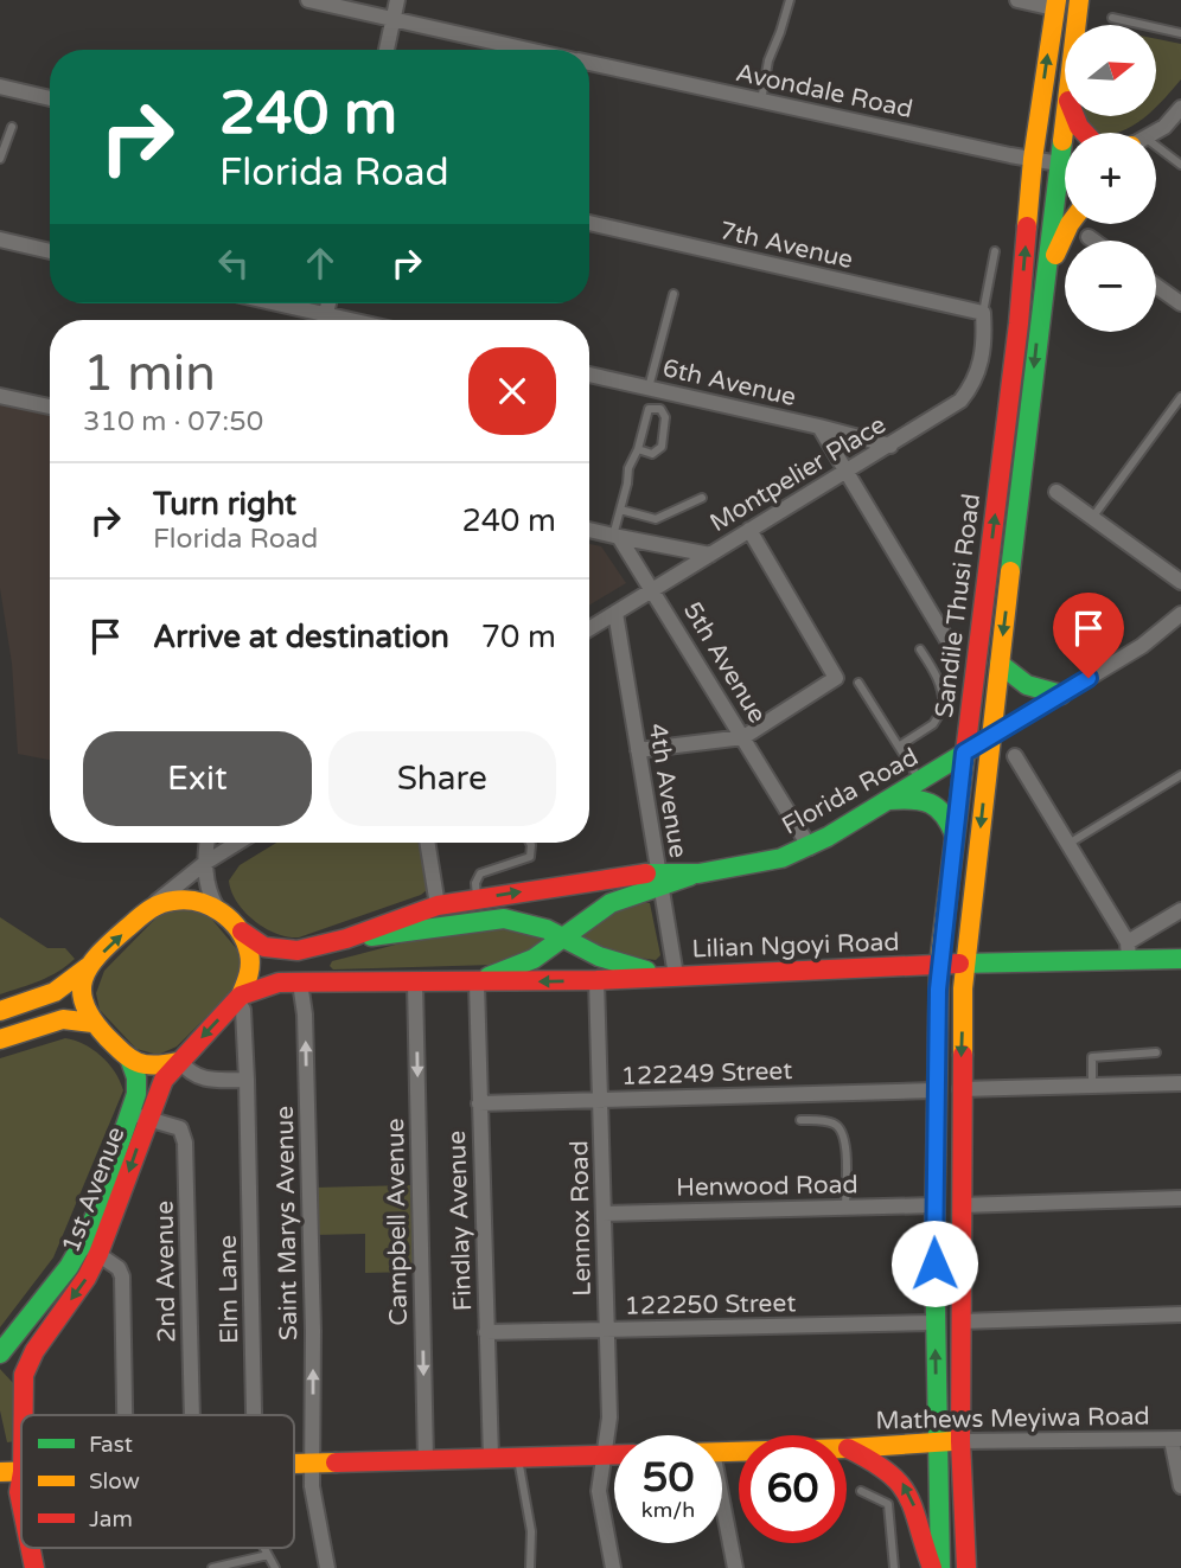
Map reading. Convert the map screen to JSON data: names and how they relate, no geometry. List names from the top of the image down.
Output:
{
  "streets": {
    "main road": [
      "Sandile Thusi Road",
      "Florida Road",
      "Lilian Ngoyi Road",
      "1st Avenue",
      "Mathews Meyiwa Road"
    ],
    "street": [
      "Avondale Road",
      "7th Avenue",
      "6th Avenue",
      "Montpelier Place",
      "5th Avenue",
      "4th Avenue",
      "122249 Street",
      "Henwood Road",
      "Lennox Road",
      "Findlay Avenue",
      "Campbell Avenue",
      "Saint Marys Avenue",
      "2nd Avenue",
      "Elm Lane",
      "122250 Street"
    ]
  },
  "crossings": [
    ["Avondale Road", "Sandile Thusi Road"],
    ["7th Avenue", "Montpelier Place"],
    ["6th Avenue", "Montpelier Place"],
    ["Montpelier Place", "5th Avenue"],
    ["Montpelier Place", "4th Avenue"],
    ["Sandile Thusi Road", "Florida Road"],
    ["Sandile Thusi Road", "Lilian Ngoyi Road"],
    ["Sandile Thusi Road", "122249 Street"],
    ["Sandile Thusi Road", "Henwood Road"],
    ["Sandile Thusi Road", "122250 Street"],
    ["Sandile Thusi Road", "Mathews Meyiwa Road"],
    ["5th Avenue", "Florida Road"],
    ["4th Avenue", "Florida Road"],
    ["4th Avenue", "Lilian Ngoyi Road"],
    ["Florida Road", "Lilian Ngoyi Road"],
    ["Florida Road", "1st Avenue"],
    ["Florida Road", "Findlay Avenue"],
    ["Florida Road", "Elm Lane"],
    ["Lilian Ngoyi Road", "1st Avenue"],
    ["Lilian Ngoyi Road", "Lennox Road"],
    ["Lilian Ngoyi Road", "Findlay Avenue"],
    ["Lilian Ngoyi Road", "Campbell Avenue"],
    ["Lilian Ngoyi Road", "Saint Marys Avenue"],
    ["Lilian Ngoyi Road", "Elm Lane"],
    ["122249 Street", "Lennox Road"],
    ["122249 Street", "Findlay Avenue"],
    ["Henwood Road", "Lennox Road"],
    ["1st Avenue", "2nd Avenue"],
    ["1st Avenue", "Elm Lane"],
    ["Lennox Road", "122250 Street"],
    ["Findlay Avenue", "122250 Street"]
  ],
  "one_way": ["Campbell Avenue", "Saint Marys Avenue"],
  "legend": ["Fast", "Slow", "Jam"],
  "north": "right",
  "page": {
    "map_buttons": ["+", "−"],
    "turn": ["240 m", "Florida Road"],
    "heading": ["1 min", "310 m · 07:50"],
    "list": [
      {
        "name": "Turn right",
        "note": "Florida Road",
        "value": "240 m"
      },
      {
        "name": "Arrive at destination",
        "value": "70 m"
      }
    ],
    "buttons": ["Exit", "Share"],
    "speed": "50 km/h",
    "limit": "60"
  }
}
